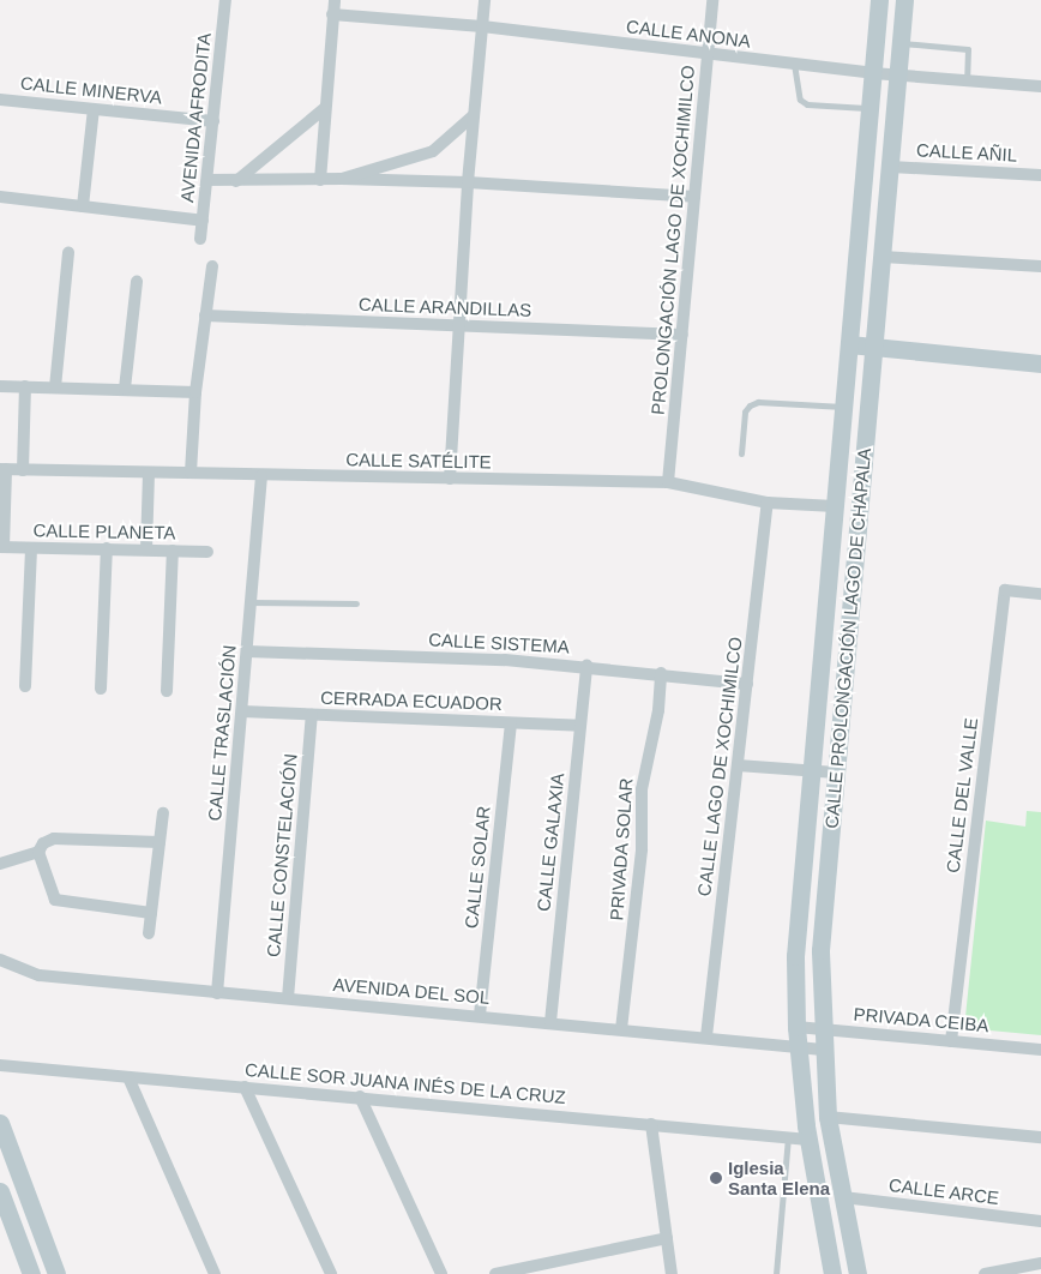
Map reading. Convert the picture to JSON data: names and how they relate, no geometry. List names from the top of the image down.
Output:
{
  "streets": {
    "main road": ["CALLE PROLONGACIÓN LAGO DE CHAPALA"],
    "street": [
      "CALLE ANONA",
      "CALLE MINERVA",
      "AVENIDA AFRODITA",
      "CALLE AÑIL",
      "PROLONGACIÓN LAGO DE XOCHIMILCO",
      "CALLE ARANDILLAS",
      "CALLE SATÉLITE",
      "CALLE PLANETA",
      "CALLE SISTEMA",
      "CERRADA ECUADOR",
      "CALLE TRASLACIÓN",
      "CALLE LAGO DE XOCHIMILCO",
      "CALLE DEL VALLE",
      "CALLE GALAXIA",
      "PRIVADA SOLAR",
      "CALLE CONSTELACIÓN",
      "CALLE SOLAR",
      "AVENIDA DEL SOL",
      "PRIVADA CEIBA",
      "CALLE SOR JUANA INÉS DE LA CRUZ",
      "CALLE ARCE"
    ]
  },
  "crossings": [
    ["CALLE ANONA", "PROLONGACIÓN LAGO DE XOCHIMILCO"],
    ["CALLE ANONA", "CALLE PROLONGACIÓN LAGO DE CHAPALA"],
    ["CALLE MINERVA", "AVENIDA AFRODITA"],
    ["CALLE AÑIL", "CALLE PROLONGACIÓN LAGO DE CHAPALA"],
    ["PROLONGACIÓN LAGO DE XOCHIMILCO", "CALLE ARANDILLAS"],
    ["PROLONGACIÓN LAGO DE XOCHIMILCO", "CALLE SATÉLITE"],
    ["CALLE SATÉLITE", "CALLE PROLONGACIÓN LAGO DE CHAPALA"],
    ["CALLE SATÉLITE", "CALLE TRASLACIÓN"],
    ["CALLE SATÉLITE", "CALLE LAGO DE XOCHIMILCO"],
    ["CALLE PROLONGACIÓN LAGO DE CHAPALA", "AVENIDA DEL SOL"],
    ["CALLE PROLONGACIÓN LAGO DE CHAPALA", "PRIVADA CEIBA"],
    ["CALLE PROLONGACIÓN LAGO DE CHAPALA", "CALLE SOR JUANA INÉS DE LA CRUZ"],
    ["CALLE PROLONGACIÓN LAGO DE CHAPALA", "CALLE ARCE"],
    ["CALLE SISTEMA", "CALLE TRASLACIÓN"],
    ["CALLE SISTEMA", "CALLE LAGO DE XOCHIMILCO"],
    ["CALLE SISTEMA", "CALLE GALAXIA"],
    ["CALLE SISTEMA", "PRIVADA SOLAR"],
    ["CERRADA ECUADOR", "CALLE TRASLACIÓN"],
    ["CERRADA ECUADOR", "CALLE GALAXIA"],
    ["CERRADA ECUADOR", "CALLE CONSTELACIÓN"],
    ["CERRADA ECUADOR", "CALLE SOLAR"],
    ["CALLE TRASLACIÓN", "AVENIDA DEL SOL"],
    ["CALLE LAGO DE XOCHIMILCO", "AVENIDA DEL SOL"],
    ["CALLE DEL VALLE", "PRIVADA CEIBA"],
    ["CALLE GALAXIA", "AVENIDA DEL SOL"],
    ["PRIVADA SOLAR", "AVENIDA DEL SOL"],
    ["CALLE CONSTELACIÓN", "AVENIDA DEL SOL"],
    ["CALLE SOLAR", "AVENIDA DEL SOL"]
  ],
  "places": ["Iglesia Santa Elena"]
}
